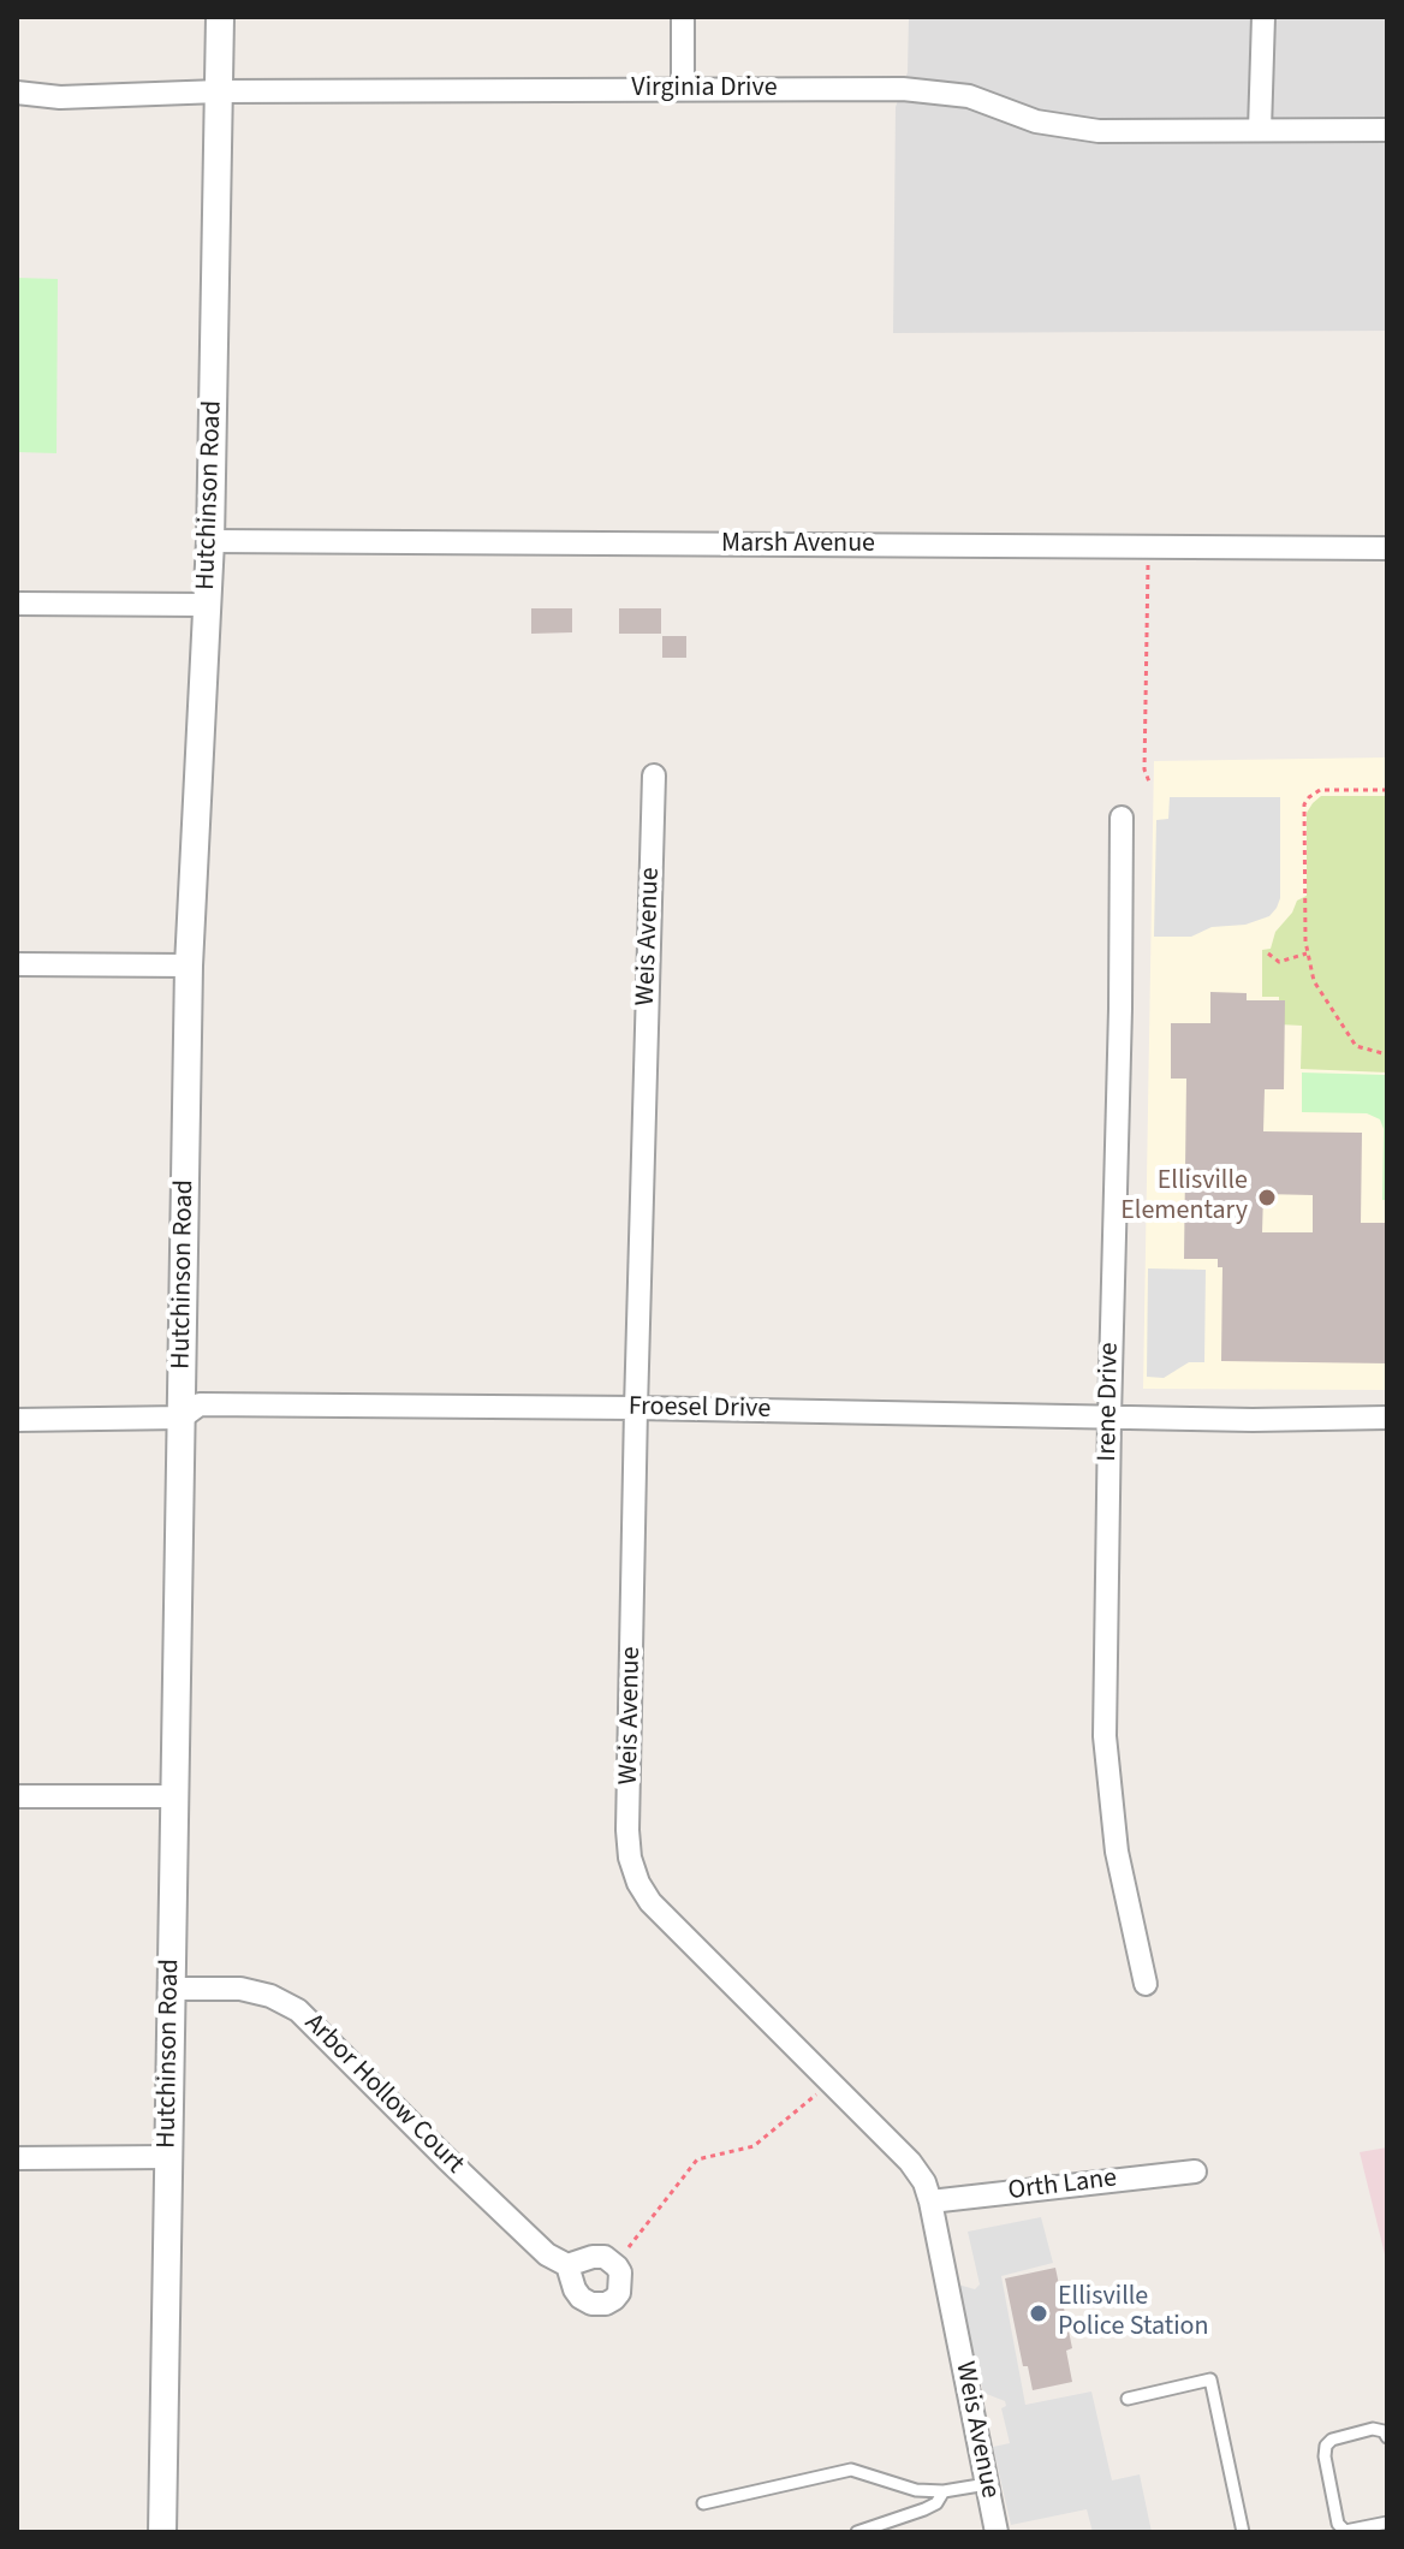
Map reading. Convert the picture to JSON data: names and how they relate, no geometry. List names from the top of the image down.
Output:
{
  "streets": {
    "street": [
      "Virginia Drive",
      "Hutchinson Road",
      "Marsh Avenue",
      "Weis Avenue",
      "Irene Drive",
      "Froesel Drive",
      "Arbor Hollow Court",
      "Orth Lane"
    ]
  },
  "crossings": [
    ["Virginia Drive", "Hutchinson Road"],
    ["Hutchinson Road", "Marsh Avenue"],
    ["Hutchinson Road", "Froesel Drive"],
    ["Hutchinson Road", "Arbor Hollow Court"],
    ["Weis Avenue", "Froesel Drive"],
    ["Weis Avenue", "Orth Lane"],
    ["Irene Drive", "Froesel Drive"]
  ],
  "places": ["Ellisville Elementary", "Ellisville Police Station"]
}
